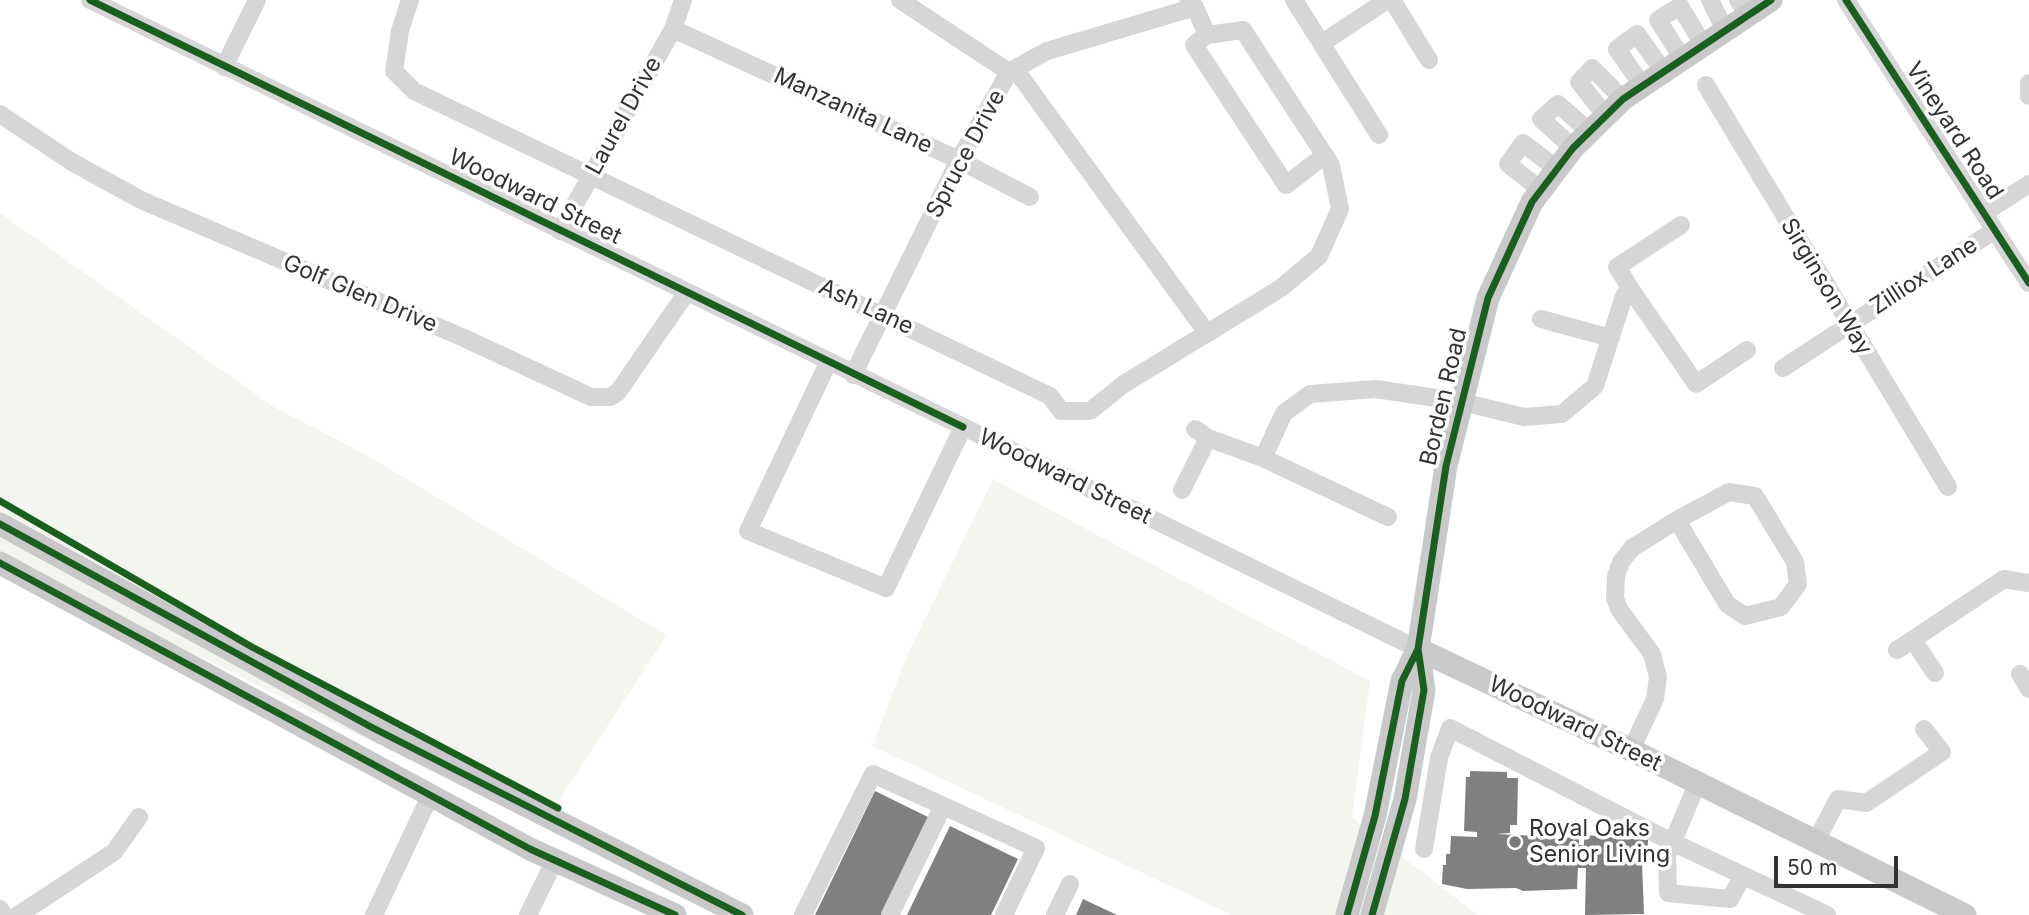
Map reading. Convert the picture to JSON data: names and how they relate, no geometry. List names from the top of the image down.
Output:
{
  "streets": {
    "main road": ["Woodward Street", "Borden Road"],
    "street": [
      "Manzanita Lane",
      "Laurel Drive",
      "Vineyard Road",
      "Spruce Drive",
      "Zilliox Lane",
      "Sirginson Way",
      "Golf Glen Drive",
      "Ash Lane"
    ]
  },
  "crossings": [
    ["Manzanita Lane", "Laurel Drive"],
    ["Manzanita Lane", "Spruce Drive"],
    ["Laurel Drive", "Woodward Street"],
    ["Laurel Drive", "Ash Lane"],
    ["Vineyard Road", "Zilliox Lane"],
    ["Spruce Drive", "Woodward Street"],
    ["Spruce Drive", "Ash Lane"],
    ["Woodward Street", "Golf Glen Drive"],
    ["Woodward Street", "Borden Road"],
    ["Zilliox Lane", "Sirginson Way"]
  ],
  "places": ["Royal Oaks Senior Living"],
  "scale_bar": "50 m"
}
